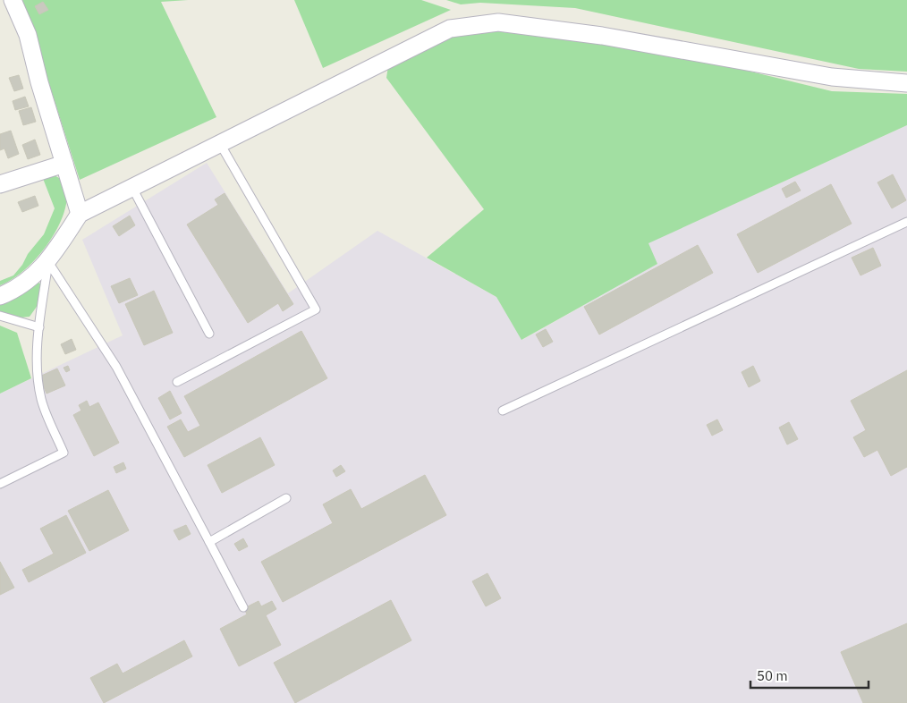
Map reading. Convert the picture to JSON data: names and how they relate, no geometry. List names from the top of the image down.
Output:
{
  "scale_bar": "50 m"
}
